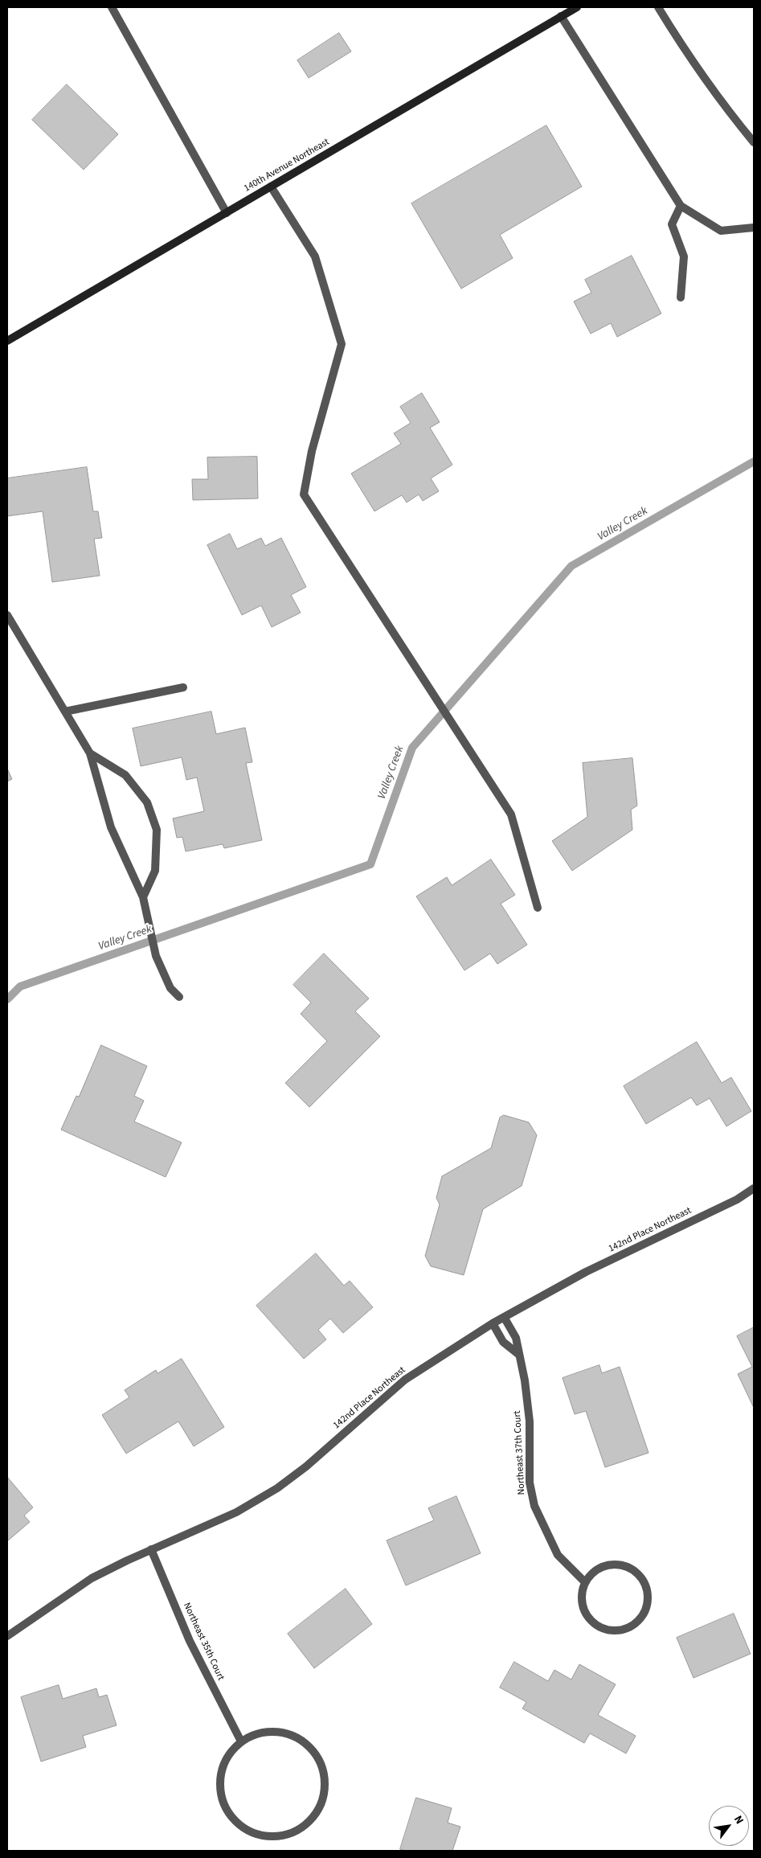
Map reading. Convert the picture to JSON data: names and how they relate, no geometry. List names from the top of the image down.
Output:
{
  "streets": {
    "street": [
      "140th Avenue Northeast",
      "142nd Place Northeast",
      "Northeast 37th Court",
      "Northeast 35th Court"
    ]
  },
  "crossings": [
    ["142nd Place Northeast", "Northeast 37th Court"],
    ["142nd Place Northeast", "Northeast 35th Court"]
  ],
  "water": ["Valley Creek"],
  "north": "top right"
}
